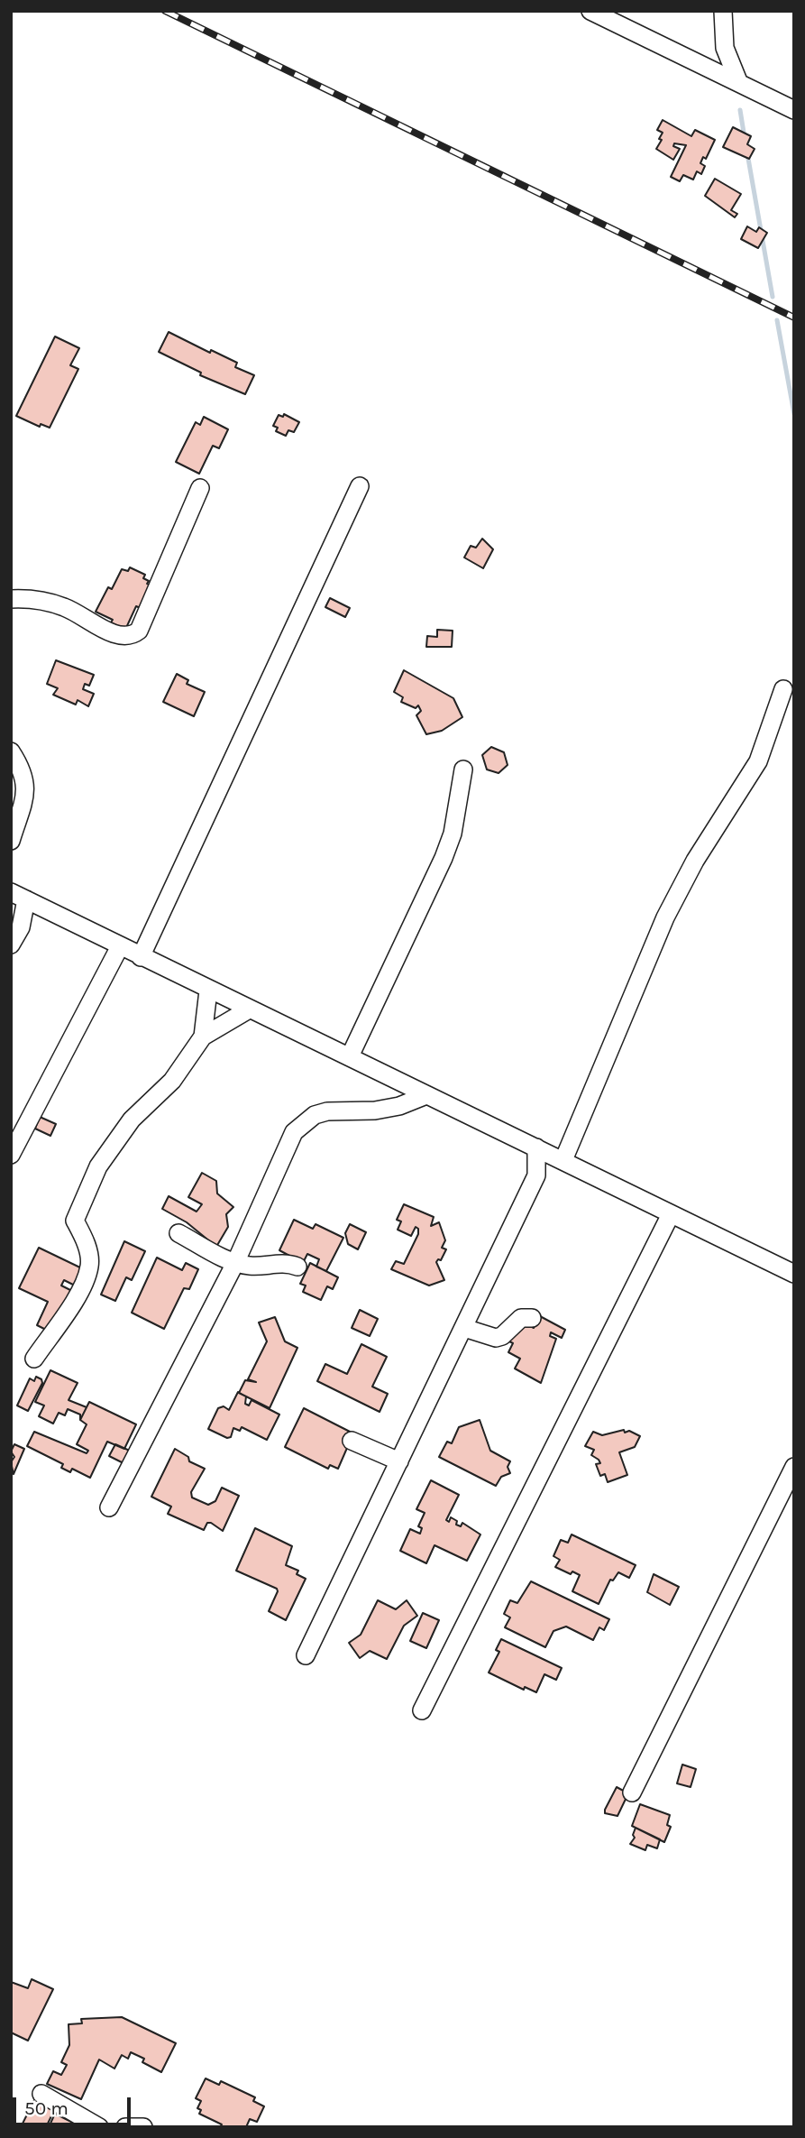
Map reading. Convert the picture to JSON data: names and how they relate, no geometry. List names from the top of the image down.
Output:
{
  "scale_bar": "50 m"
}
